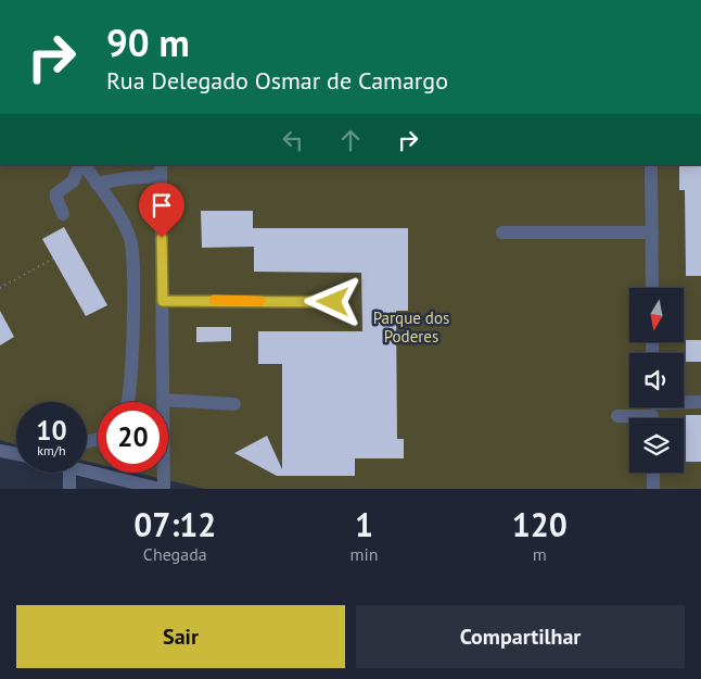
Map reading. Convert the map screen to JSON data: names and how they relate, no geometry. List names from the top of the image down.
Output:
{
  "parks": ["Parque dos Poderes"],
  "north": "bottom",
  "page": {
    "turn": ["90 m", "Rua Delegado Osmar de Camargo"],
    "speed": "10 km/h",
    "limit": "20",
    "eta": [
      "07:12",
      "Chegada",
      "1",
      "min",
      "120",
      "m"
    ],
    "buttons": ["Sair", "Compartilhar"]
  }
}
